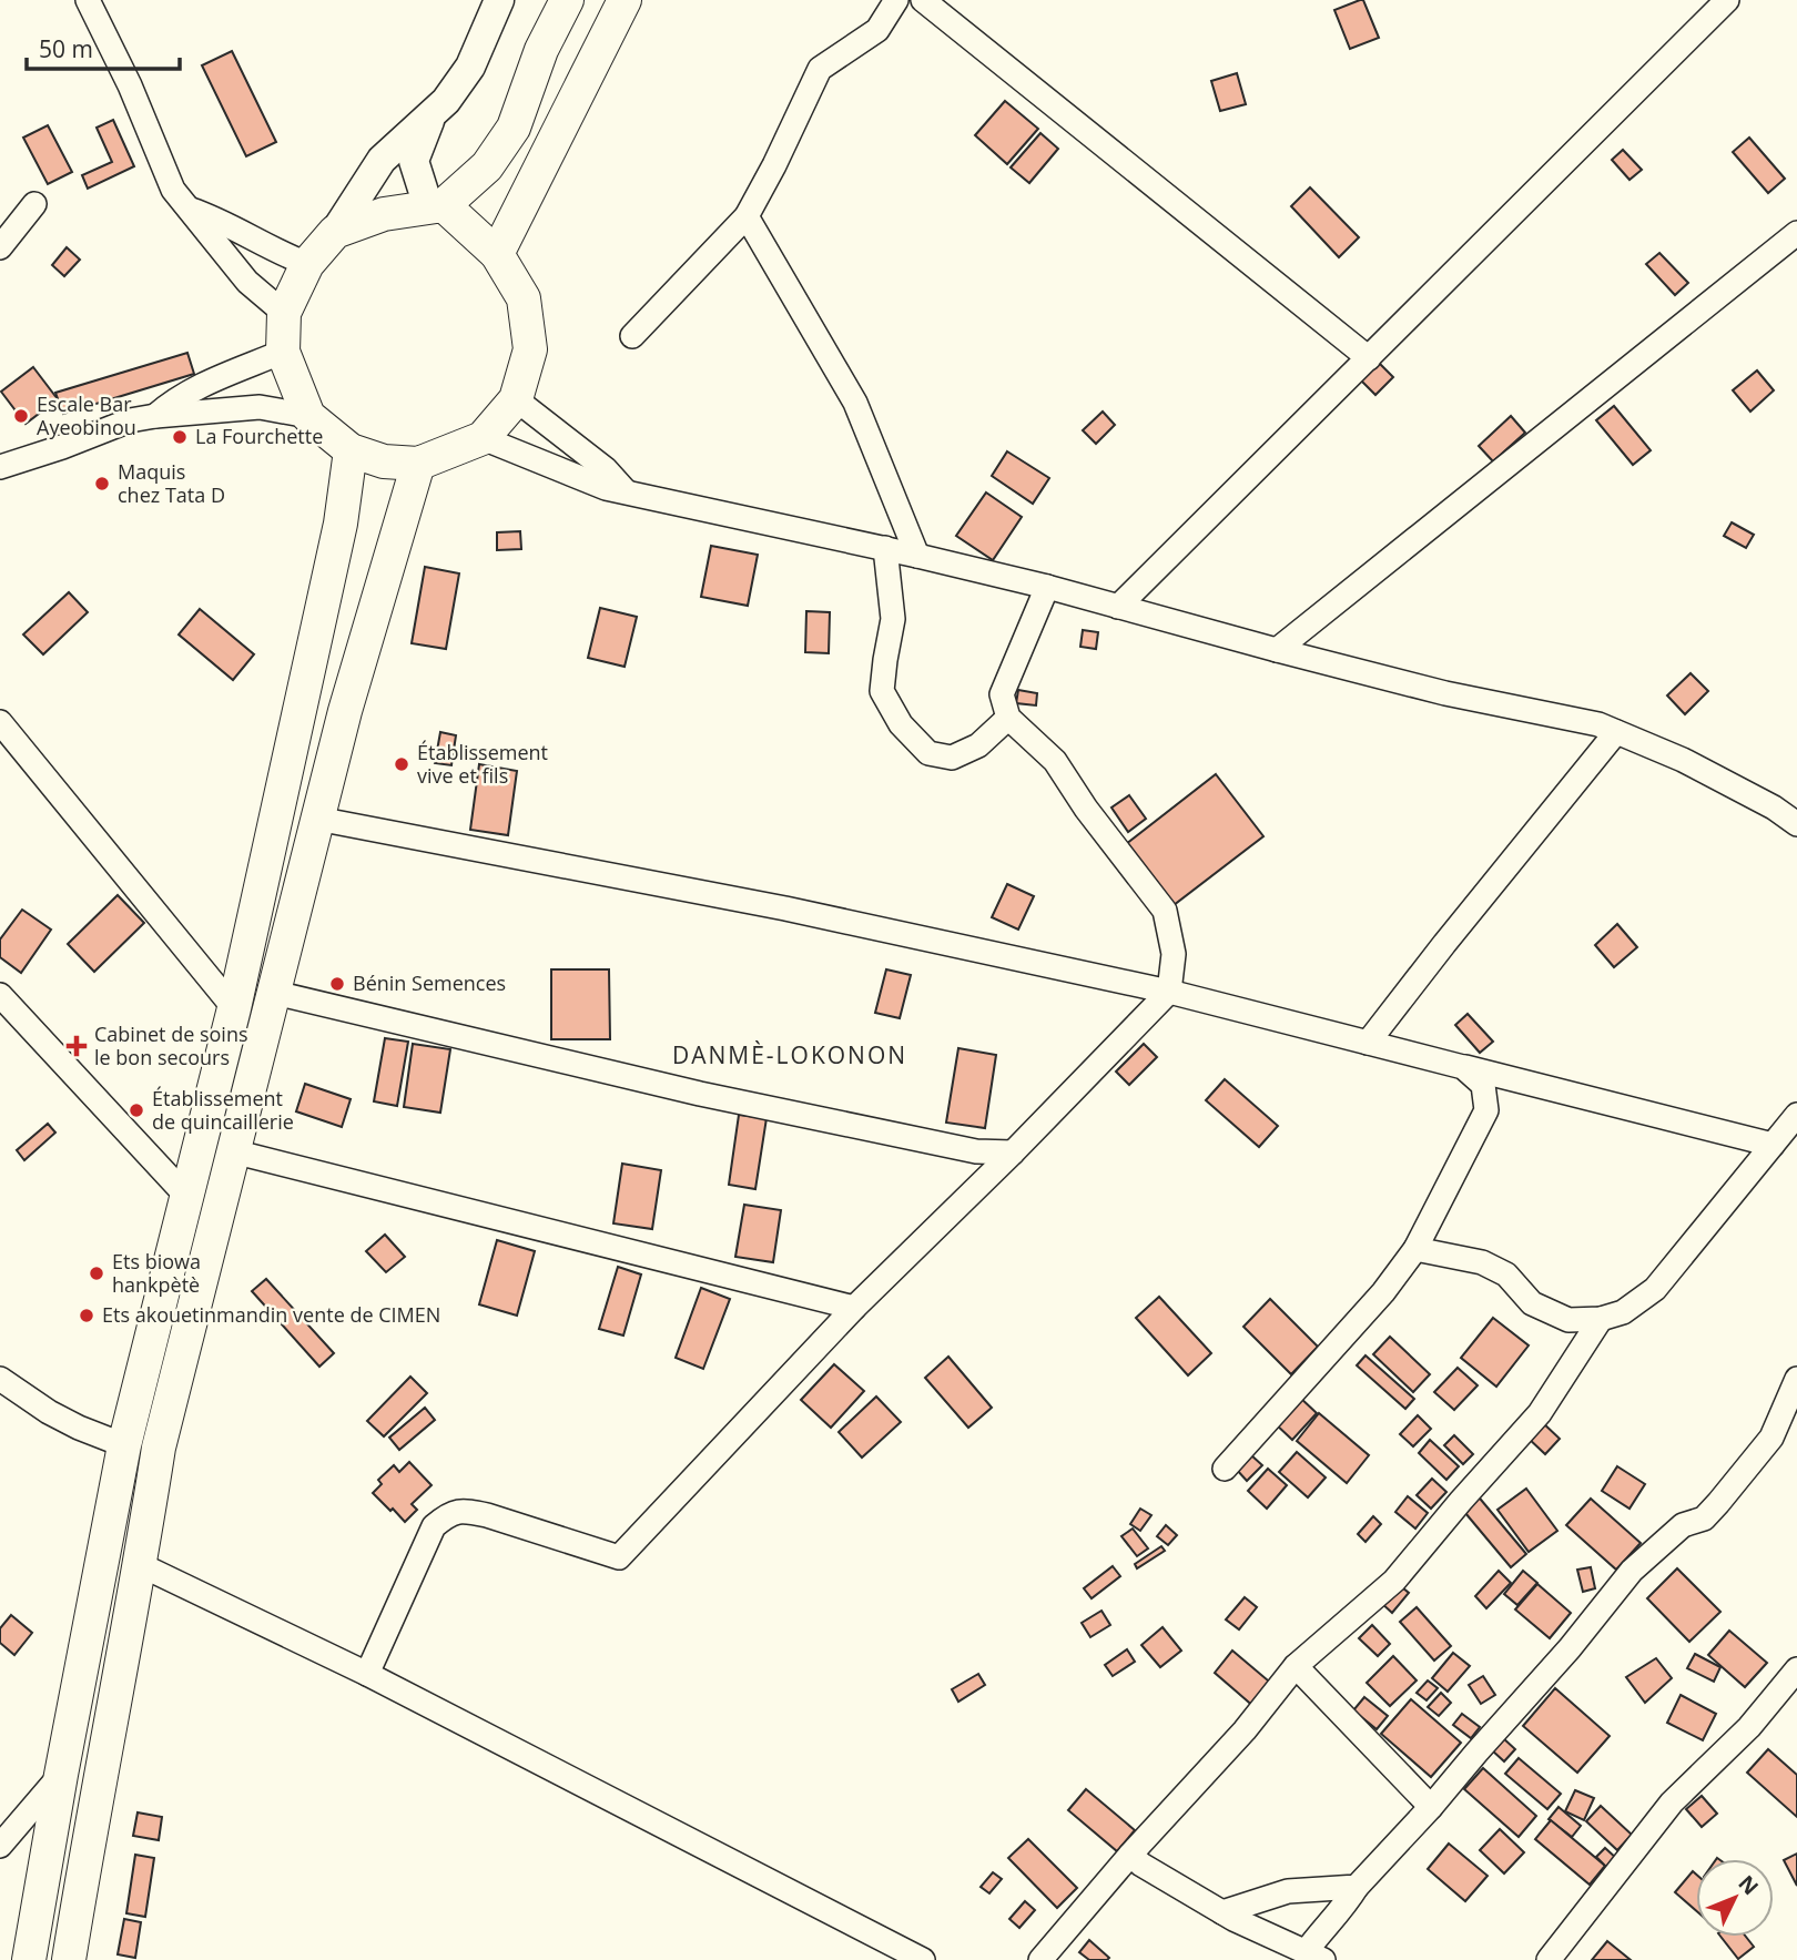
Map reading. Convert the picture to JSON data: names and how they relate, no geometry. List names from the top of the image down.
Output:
{
  "districts": ["DANMÈ-LOKONON"],
  "places": {
    "other": [
      "Escale Bar Ayeobinou",
      "La Fourchette",
      "Maquis chez Tata D",
      "Établissement vive et fils",
      "Bénin Semences",
      "Établissement de quincaillerie",
      "Ets biowa hankpètè",
      "Ets akouetinmandin vente de CIMEN"
    ],
    "health": ["Cabinet de soins le bon secours"]
  },
  "scale_bar": "50 m",
  "north": "top right"
}
